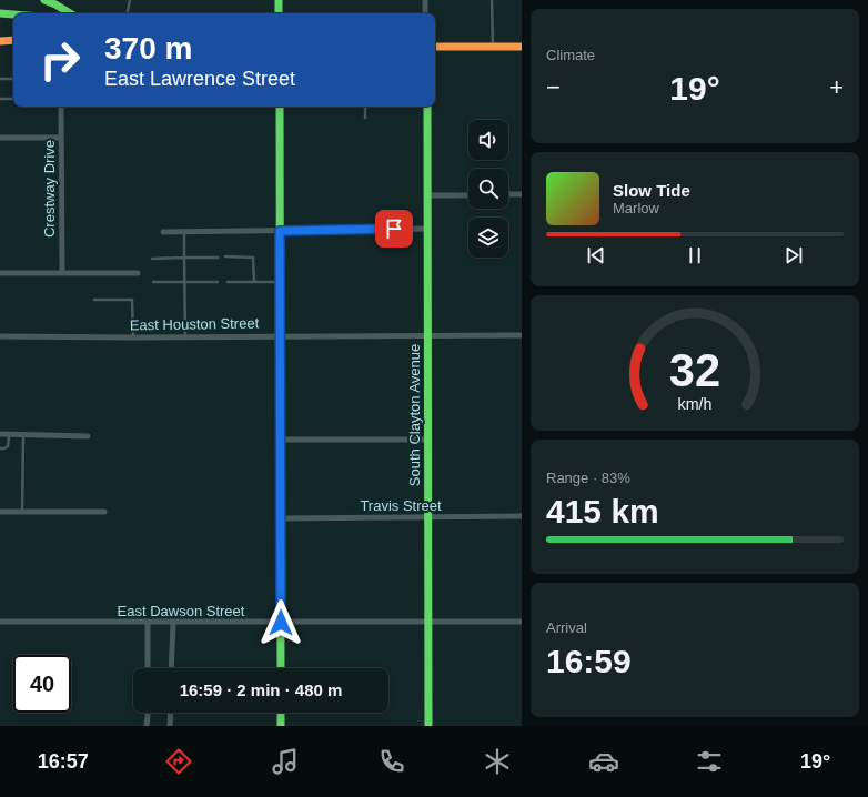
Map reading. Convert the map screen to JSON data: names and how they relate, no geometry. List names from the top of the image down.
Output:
{
  "streets": {
    "street": [
      "Crestway Drive",
      "East Houston Street",
      "South Clayton Avenue",
      "Travis Street",
      "East Dawson Street"
    ]
  },
  "crossings": [
    ["East Houston Street", "South Clayton Avenue"],
    ["South Clayton Avenue", "Travis Street"],
    ["South Clayton Avenue", "East Dawson Street"]
  ],
  "page": {
    "tile": [
      "Climate",
      ["Range · 83%", "415 km"],
      ["Arrival", "16:59"]
    ],
    "turn": ["370 m", "East Lawrence Street"],
    "heat": ["−", "19°", "+"],
    "song": ["Slow Tide", "Marlow"],
    "limit": "40",
    "trip": "16:59 · 2 min · 480 m",
    "tabs": ["16:57", "19°"],
    "gauge": ["32", "km/h"]
  }
}
